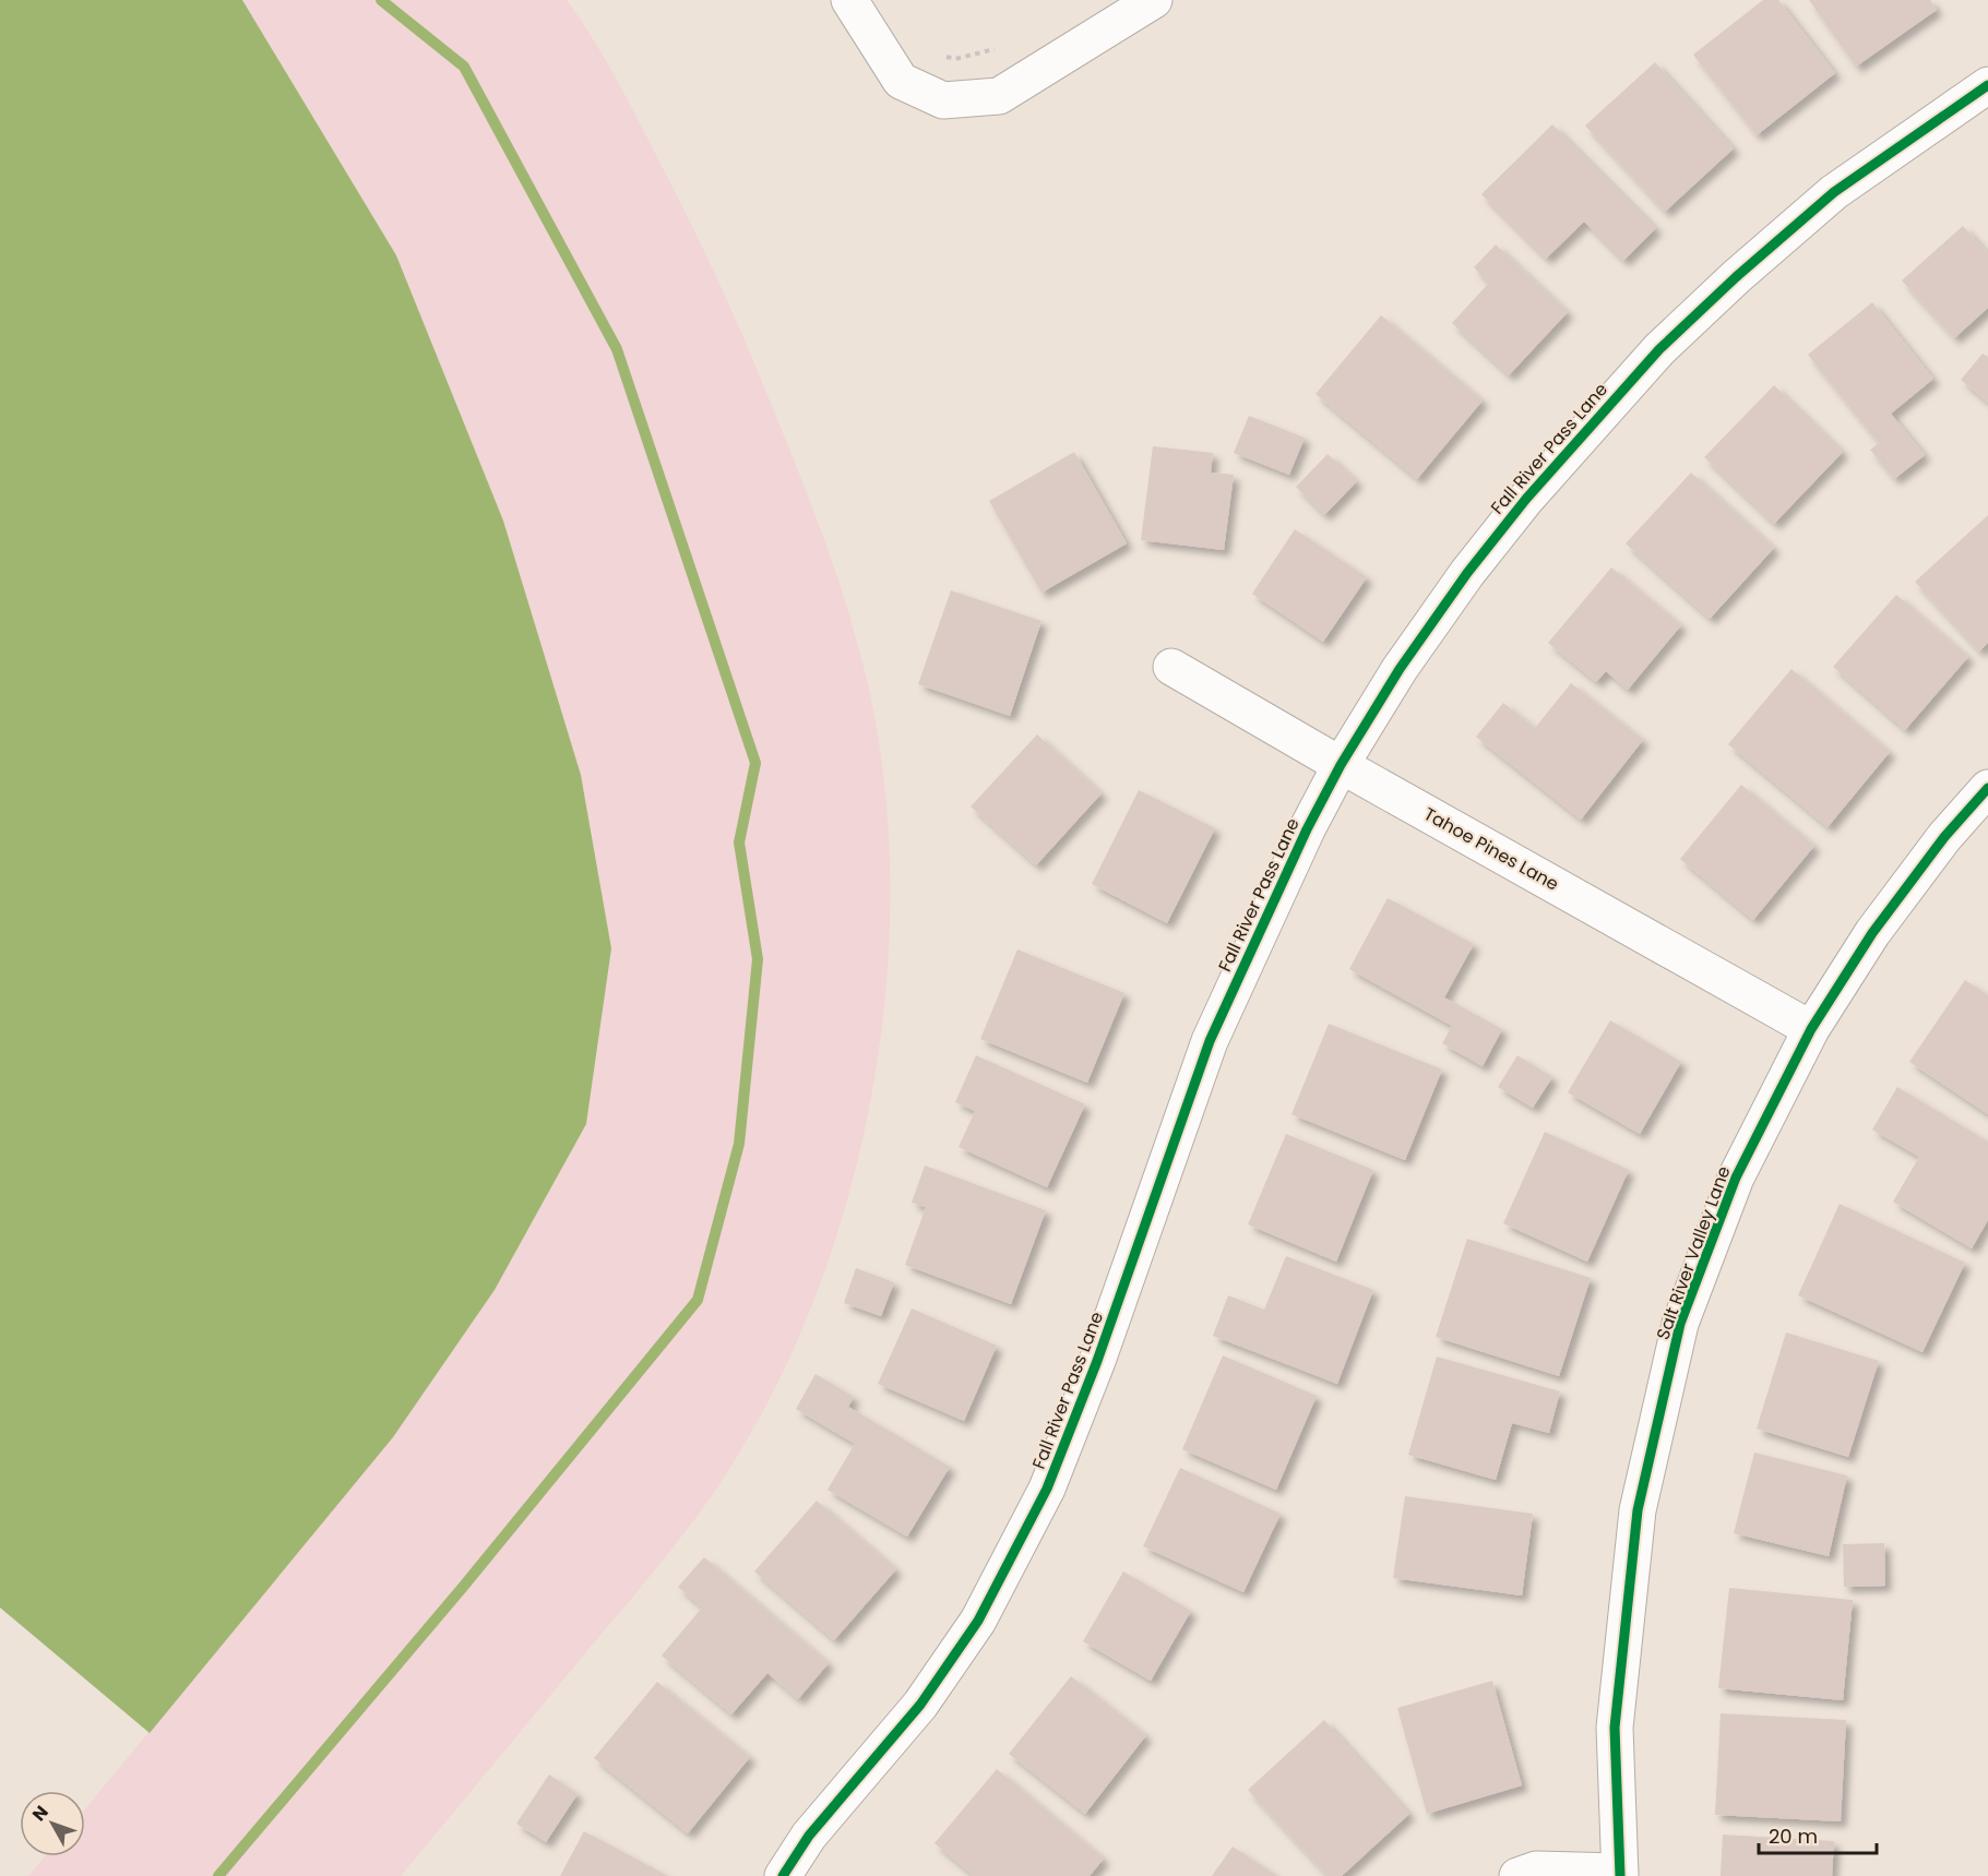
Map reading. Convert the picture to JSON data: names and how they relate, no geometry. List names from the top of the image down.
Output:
{
  "streets": {
    "street": ["Fall River Pass Lane", "Tahoe Pines Lane", "Salt River Valley Lane"]
  },
  "crossings": [
    ["Fall River Pass Lane", "Tahoe Pines Lane"],
    ["Tahoe Pines Lane", "Salt River Valley Lane"]
  ],
  "scale_bar": "20 m",
  "north": "top left"
}
